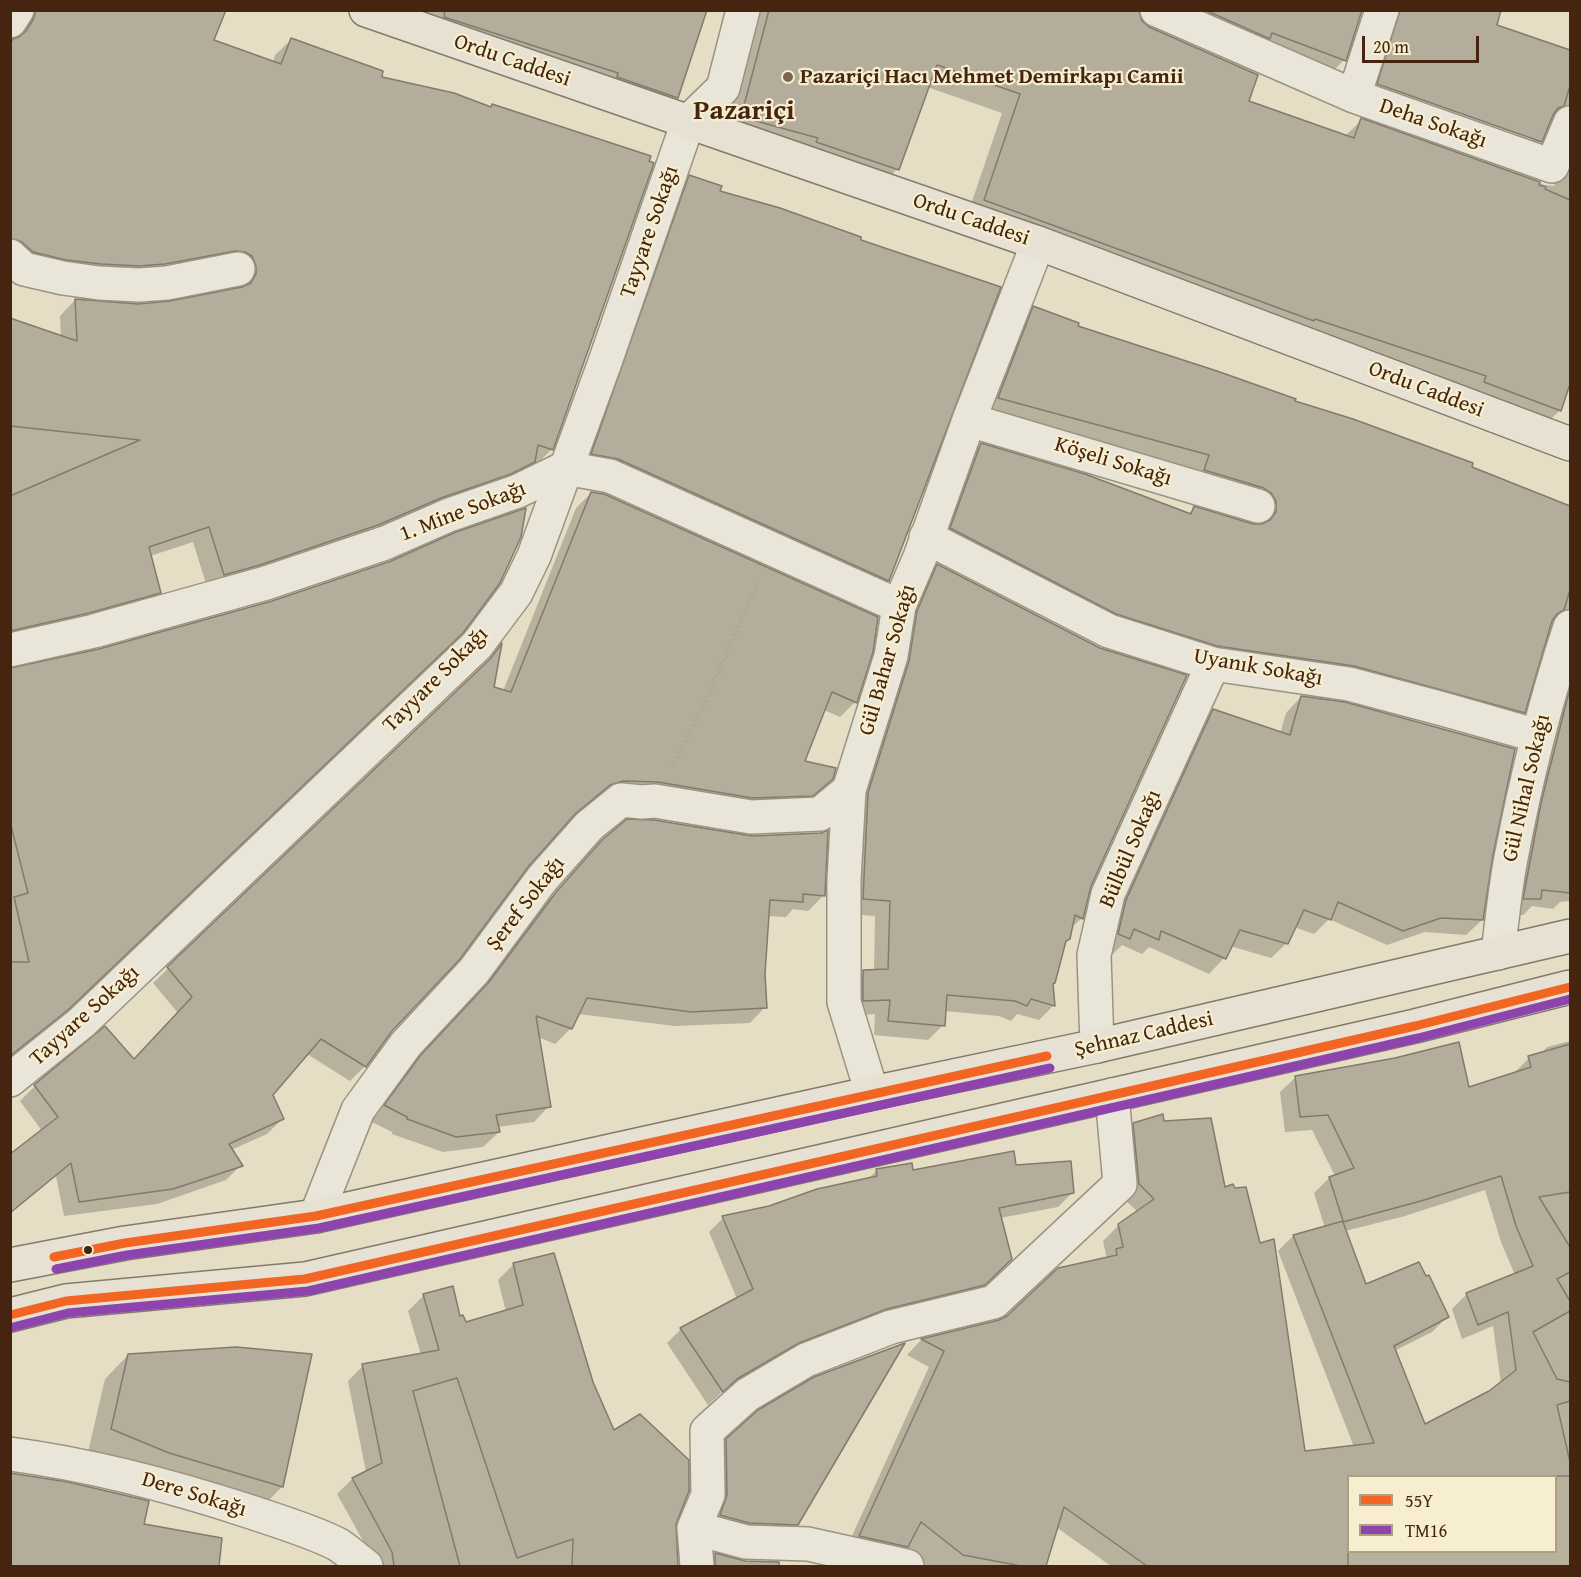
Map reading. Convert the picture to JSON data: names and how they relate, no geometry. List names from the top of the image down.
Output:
{
  "streets": {
    "main road": ["Ordu Caddesi", "Şehnaz Caddesi"],
    "street": [
      "Deha Sokağı",
      "Tayyare Sokağı",
      "Köşeli Sokağı",
      "1. Mine Sokağı",
      "Gül Bahar Sokağı",
      "Uyanık Sokağı",
      "Gül Nihal Sokağı",
      "Bülbül Sokağı",
      "Şeref Sokağı",
      "Dere Sokağı"
    ]
  },
  "crossings": [
    ["Ordu Caddesi", "Tayyare Sokağı"],
    ["Ordu Caddesi", "Gül Bahar Sokağı"],
    ["Tayyare Sokağı", "1. Mine Sokağı"],
    ["Köşeli Sokağı", "Gül Bahar Sokağı"],
    ["Gül Bahar Sokağı", "Uyanık Sokağı"],
    ["Gül Bahar Sokağı", "Şeref Sokağı"],
    ["Gül Bahar Sokağı", "Şehnaz Caddesi"],
    ["Uyanık Sokağı", "Gül Nihal Sokağı"],
    ["Uyanık Sokağı", "Bülbül Sokağı"],
    ["Gül Nihal Sokağı", "Şehnaz Caddesi"],
    ["Bülbül Sokağı", "Şehnaz Caddesi"],
    ["Şeref Sokağı", "Şehnaz Caddesi"]
  ],
  "districts": ["Pazariçi"],
  "places": ["Pazariçi Hacı Mehmet Demirkapı Camii"],
  "lines": ["transit line 55Y", "transit line TM16"],
  "legend": ["55Y", "TM16"],
  "scale_bar": "20 m"
}
